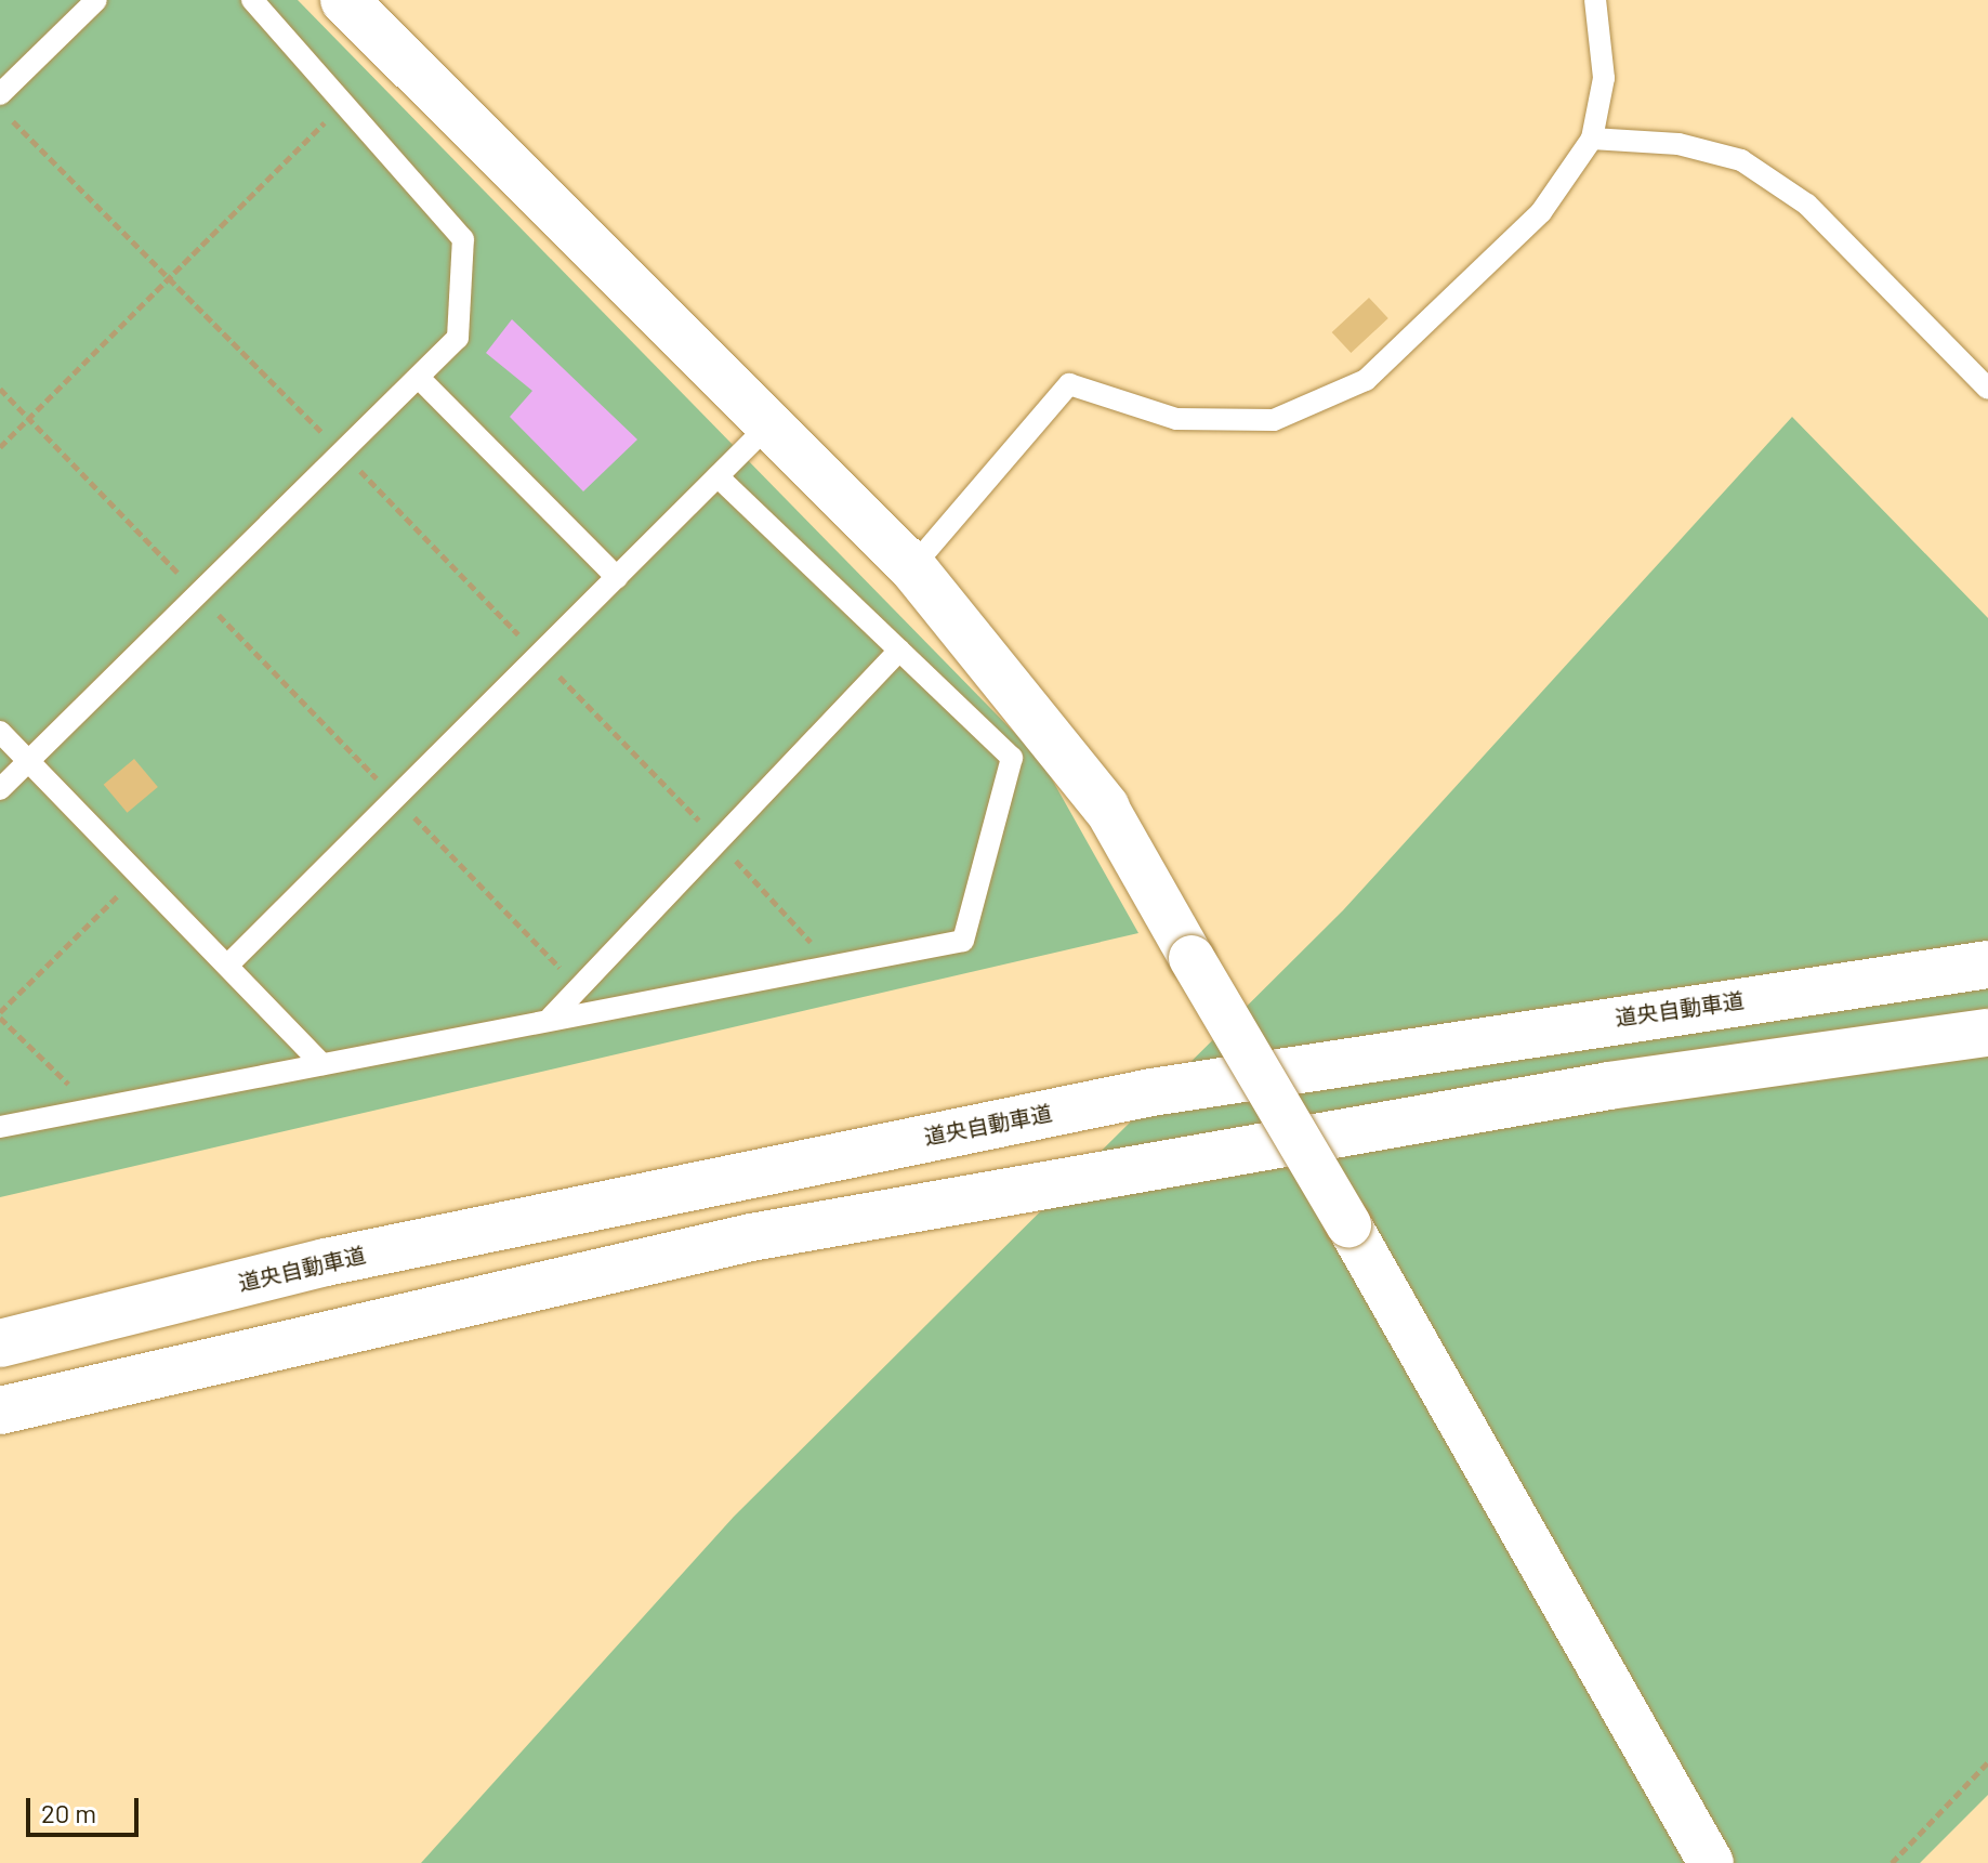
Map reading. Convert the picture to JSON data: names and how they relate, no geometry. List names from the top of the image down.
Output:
{
  "streets": {
    "main road": ["道央自動車道"]
  },
  "scale_bar": "20 m"
}
